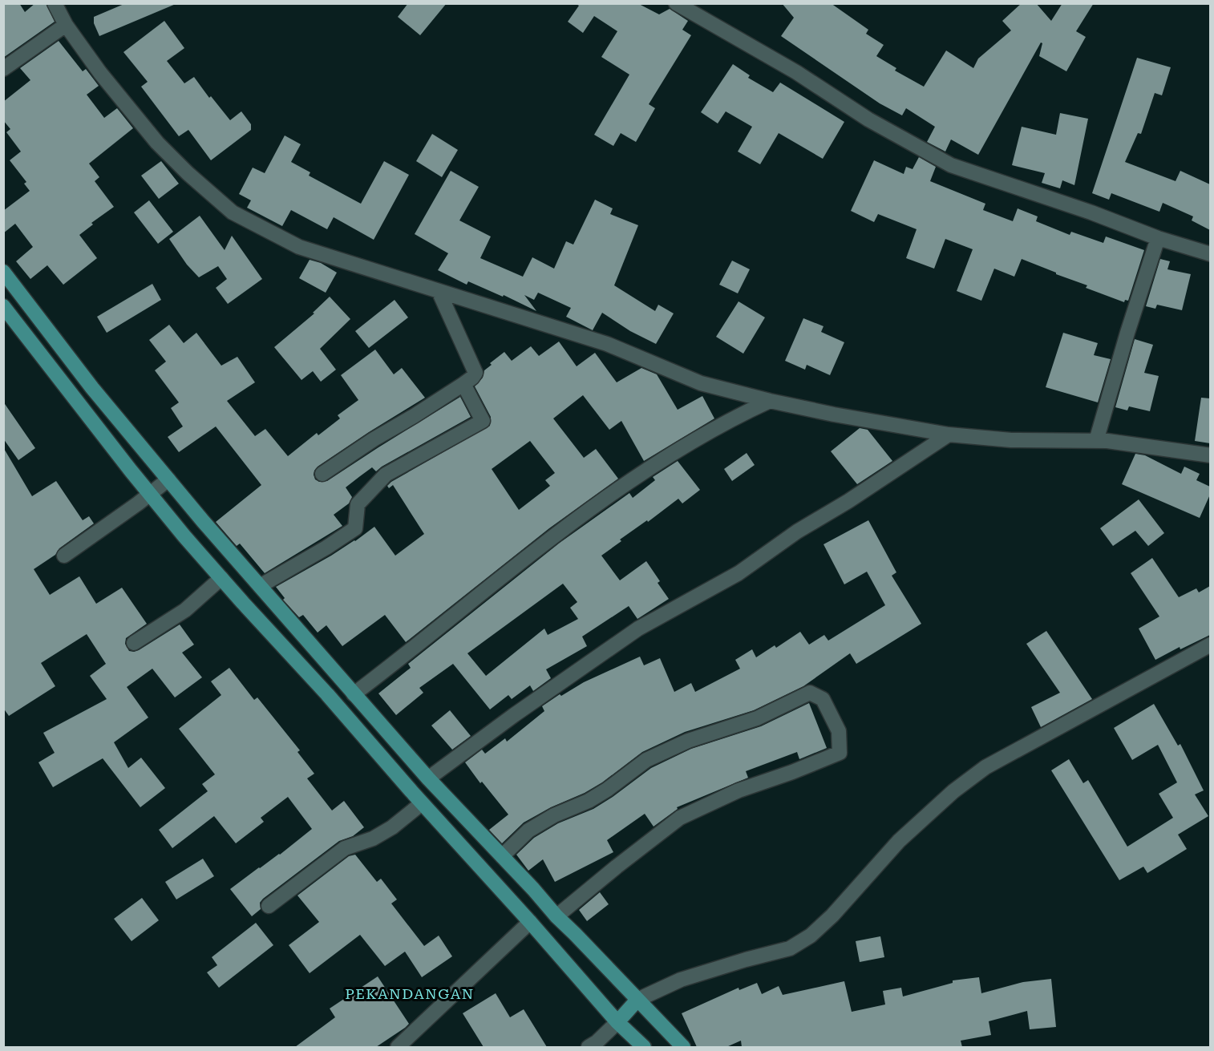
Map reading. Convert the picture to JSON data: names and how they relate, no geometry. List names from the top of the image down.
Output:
{
  "districts": ["PEKANDANGAN"]
}
